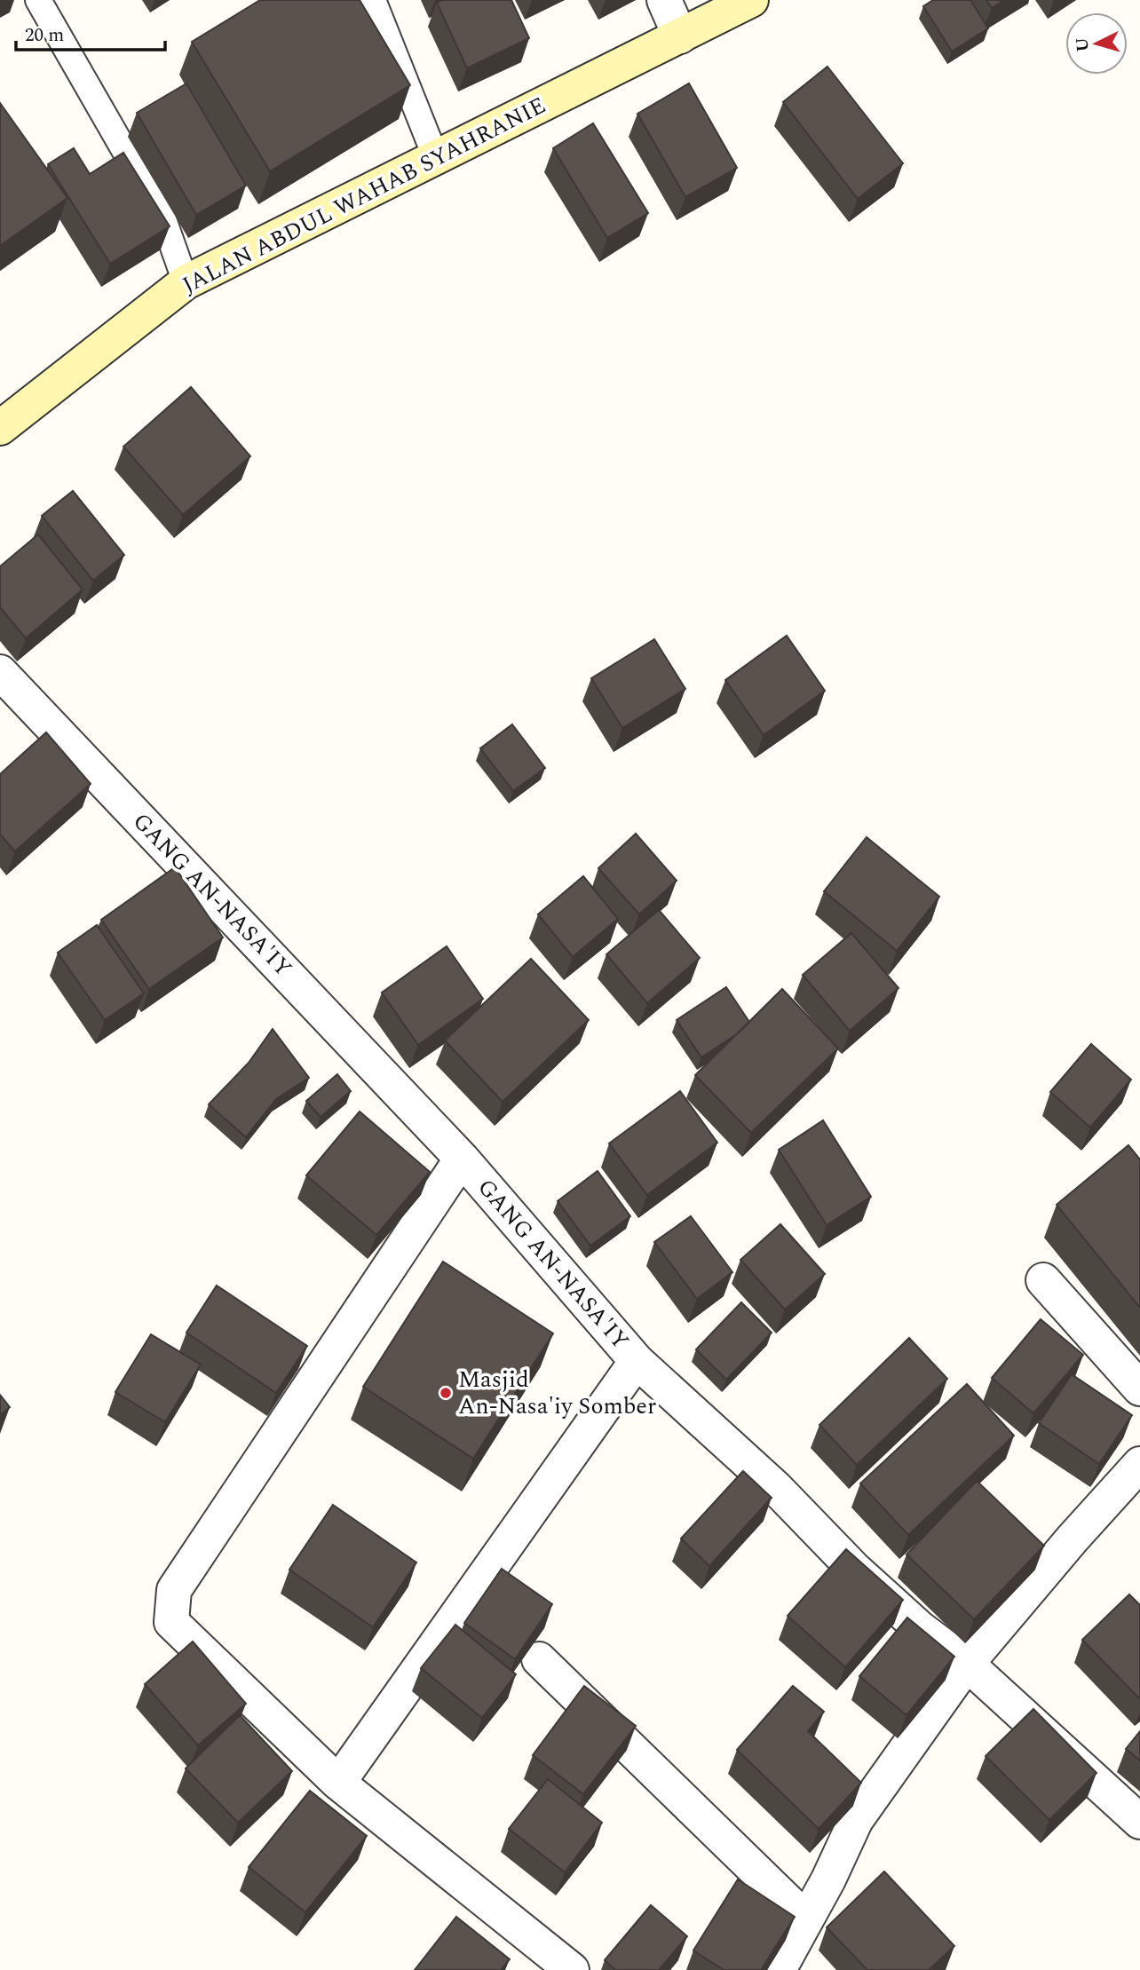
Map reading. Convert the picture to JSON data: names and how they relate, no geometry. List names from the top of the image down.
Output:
{
  "streets": {
    "main road": ["JALAN ABDUL WAHAB SYAHRANIE"],
    "street": ["GANG AN-NASA'IY"]
  },
  "places": ["Masjid An-Nasa'iy Somber"],
  "scale_bar": "20 m",
  "north": "left"
}
